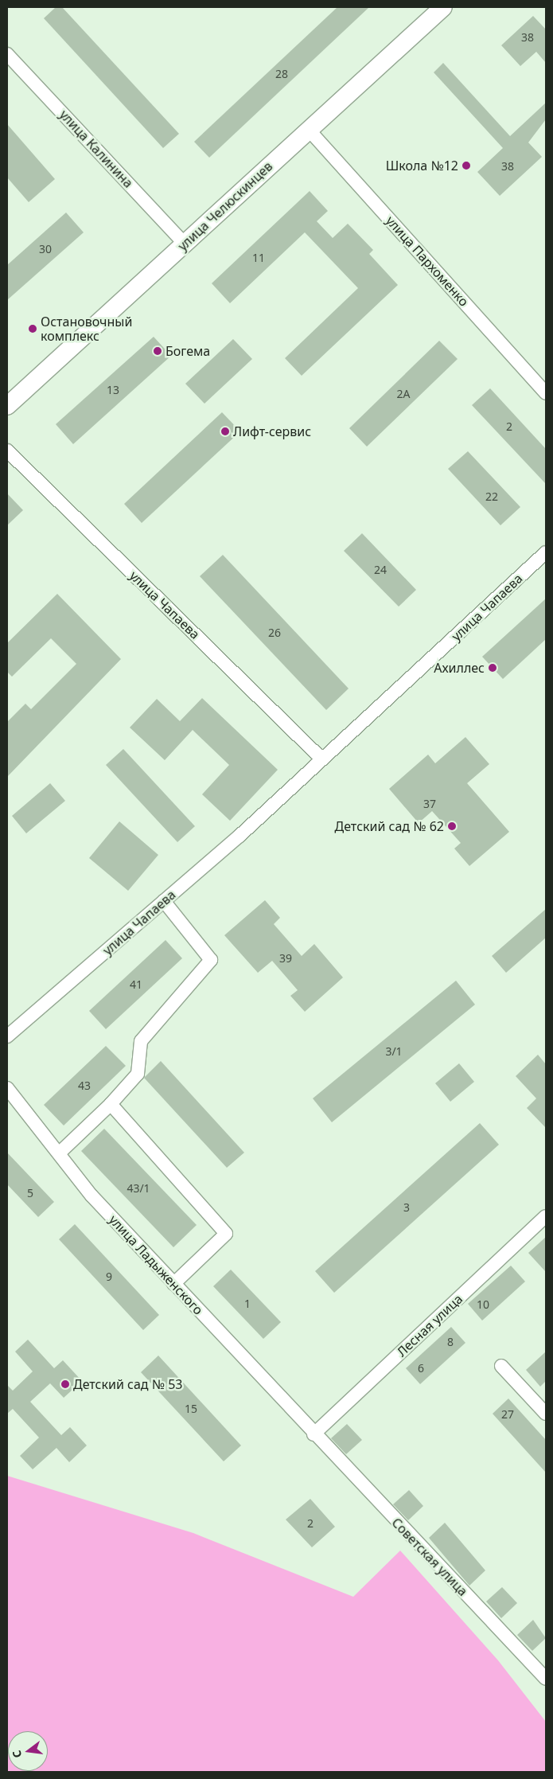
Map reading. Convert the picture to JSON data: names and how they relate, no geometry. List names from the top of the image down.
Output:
{
  "streets": {
    "street": [
      "улица Калинина",
      "улица Челюскинцев",
      "улица Пархоменко",
      "улица Чапаева",
      "улица Ладыженского",
      "Лесная улица",
      "Советская улица"
    ]
  },
  "crossings": [
    ["улица Калинина", "улица Челюскинцев"],
    ["улица Челюскинцев", "улица Пархоменко"],
    ["улица Ладыженского", "Лесная улица"],
    ["улица Ладыженского", "Советская улица"],
    ["Лесная улица", "Советская улица"]
  ],
  "places": [
    "Школа №12",
    "Остановочный комплекс",
    "Богема",
    "Лифт-сервис",
    "Ахиллес",
    "Детский сад № 62",
    "Детский сад № 53"
  ],
  "house_numbers": [
    "38",
    "28",
    "38",
    "30",
    "11",
    "13",
    "2А",
    "2",
    "22",
    "24",
    "26",
    "37",
    "39",
    "41",
    "3/1",
    "43",
    "43/1",
    "5",
    "3",
    "9",
    "1",
    "10",
    "8",
    "6",
    "15",
    "27",
    "2"
  ],
  "north": "left"
}
